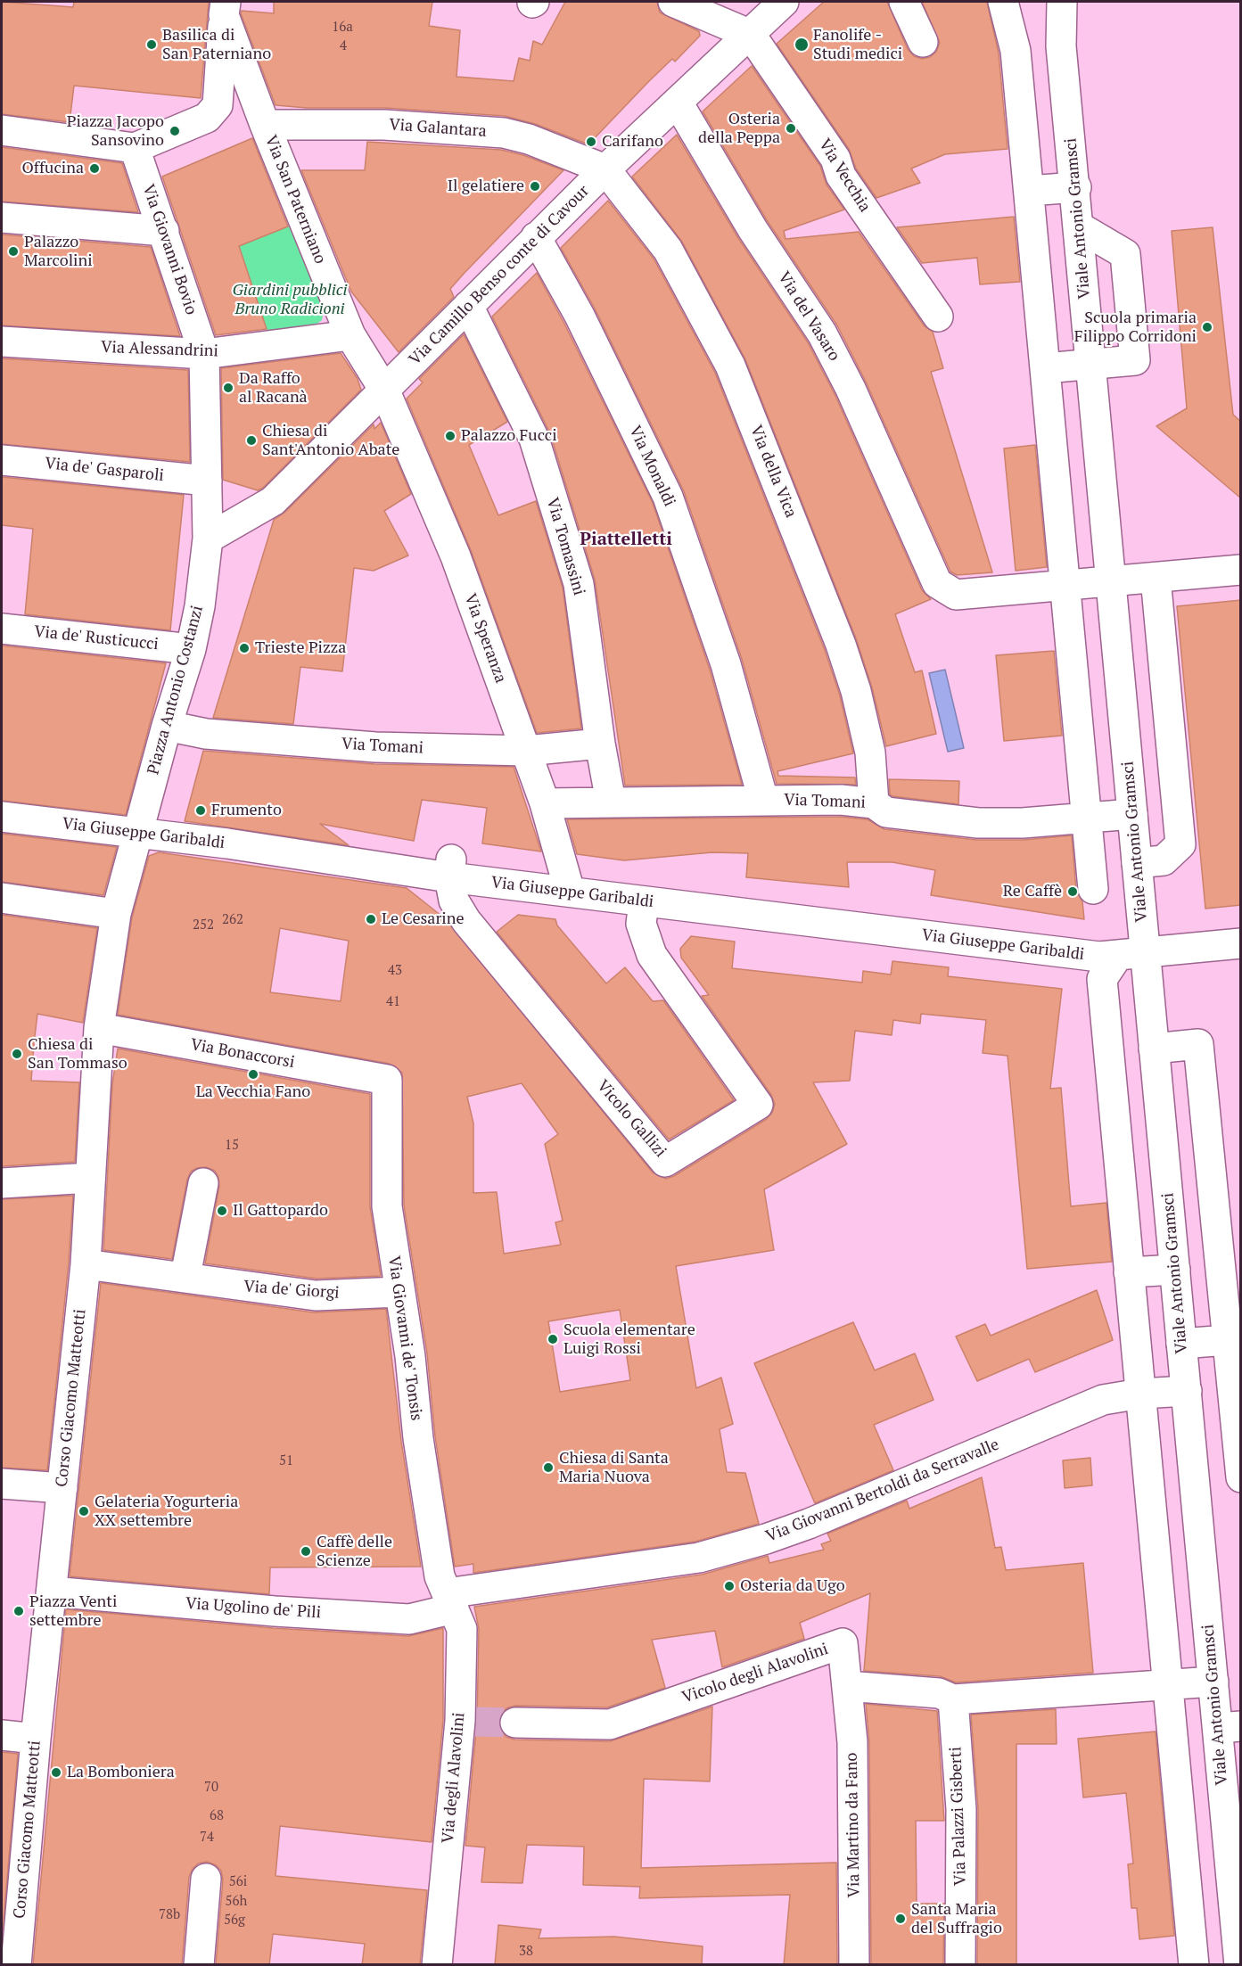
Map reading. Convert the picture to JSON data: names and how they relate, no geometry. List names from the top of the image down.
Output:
{
  "streets": {
    "street": [
      "Via Galantara",
      "Via Vecchia",
      "Via San Paterniano",
      "Viale Antonio Gramsci",
      "Via Giovanni Bovio",
      "Via Camillo Benso conte di Cavour",
      "Via del Vasaro",
      "Via Alessandrini",
      "Via Monaldi",
      "Via de' Gasparoli",
      "Via della Vica",
      "Via Tomassini",
      "Via de' Rusticucci",
      "Via Speranza",
      "Piazza Antonio Costanzi",
      "Via Tomani",
      "Via Giuseppe Garibaldi",
      "Via Bonaccorsi",
      "Vicolo Gallizi",
      "Via de' Giorgi",
      "Via Giovanni de' Tonsis",
      "Corso Giacomo Matteotti",
      "Via Giovanni Bertoldi da Serravalle",
      "Via Ugolino de' Pili",
      "Vicolo degli Alavolini",
      "Via degli Alavolini",
      "Via Palazzi Gisberti",
      "Via Martino da Fano"
    ]
  },
  "crossings": [
    ["Via Galantara", "Via San Paterniano"],
    ["Via Galantara", "Via Camillo Benso conte di Cavour"],
    ["Via Galantara", "Via della Vica"],
    ["Via Vecchia", "Via Camillo Benso conte di Cavour"],
    ["Via San Paterniano", "Via Camillo Benso conte di Cavour"],
    ["Via San Paterniano", "Via Alessandrini"],
    ["Via San Paterniano", "Via Speranza"],
    ["Viale Antonio Gramsci", "Via Tomani"],
    ["Viale Antonio Gramsci", "Via Giuseppe Garibaldi"],
    ["Viale Antonio Gramsci", "Via Giovanni Bertoldi da Serravalle"],
    ["Via Giovanni Bovio", "Via Alessandrini"],
    ["Via Giovanni Bovio", "Via de' Gasparoli"],
    ["Via Giovanni Bovio", "Piazza Antonio Costanzi"],
    ["Via Camillo Benso conte di Cavour", "Via del Vasaro"],
    ["Via Camillo Benso conte di Cavour", "Via Monaldi"],
    ["Via Camillo Benso conte di Cavour", "Via della Vica"],
    ["Via Camillo Benso conte di Cavour", "Via Tomassini"],
    ["Via Camillo Benso conte di Cavour", "Via Speranza"],
    ["Via Camillo Benso conte di Cavour", "Piazza Antonio Costanzi"],
    ["Via Monaldi", "Via Tomani"],
    ["Via de' Gasparoli", "Piazza Antonio Costanzi"],
    ["Via della Vica", "Via Tomani"],
    ["Via Tomassini", "Via Tomani"],
    ["Via de' Rusticucci", "Piazza Antonio Costanzi"],
    ["Via Speranza", "Via Tomani"],
    ["Via Speranza", "Via Giuseppe Garibaldi"],
    ["Piazza Antonio Costanzi", "Via Tomani"],
    ["Piazza Antonio Costanzi", "Via Giuseppe Garibaldi"],
    ["Piazza Antonio Costanzi", "Corso Giacomo Matteotti"],
    ["Via Giuseppe Garibaldi", "Vicolo Gallizi"],
    ["Via Giuseppe Garibaldi", "Corso Giacomo Matteotti"],
    ["Via Bonaccorsi", "Via Giovanni de' Tonsis"],
    ["Via Bonaccorsi", "Corso Giacomo Matteotti"],
    ["Via de' Giorgi", "Via Giovanni de' Tonsis"],
    ["Via de' Giorgi", "Corso Giacomo Matteotti"],
    ["Via Giovanni de' Tonsis", "Via Giovanni Bertoldi da Serravalle"],
    ["Via Giovanni de' Tonsis", "Via Ugolino de' Pili"],
    ["Via Giovanni de' Tonsis", "Via degli Alavolini"],
    ["Corso Giacomo Matteotti", "Via Ugolino de' Pili"],
    ["Via Giovanni Bertoldi da Serravalle", "Via Ugolino de' Pili"],
    ["Via Giovanni Bertoldi da Serravalle", "Via degli Alavolini"],
    ["Via Ugolino de' Pili", "Via degli Alavolini"],
    ["Vicolo degli Alavolini", "Via Martino da Fano"]
  ],
  "districts": ["Piattelletti"],
  "parks": ["Giardini pubblici Bruno Radicioni"],
  "places": [
    "Basilica di San Paterniano",
    "Fanolife - Studi medici",
    "Osteria della Peppa",
    "Piazza Jacopo Sansovino",
    "Carifano",
    "Offucina",
    "Il gelatiere",
    "Palazzo Marcolini",
    "Scuola primaria Filippo Corridoni",
    "Da Raffo al Racanà",
    "Palazzo Fucci",
    "Chiesa di Sant'Antonio Abate",
    "Trieste Pizza",
    "Frumento",
    "Re Caffè",
    "Le Cesarine",
    "Chiesa di San Tommaso",
    "La Vecchia Fano",
    "Il Gattopardo",
    "Scuola elementare Luigi Rossi",
    "Chiesa di Santa Maria Nuova",
    "Gelateria Yogurteria XX settembre",
    "Caffè delle Scienze",
    "Osteria da Ugo",
    "Piazza Venti settembre",
    "La Bomboniera",
    "Santa Maria del Suffragio"
  ],
  "house_numbers": [
    "16a",
    "4",
    "262",
    "252",
    "43",
    "41",
    "15",
    "51",
    "70",
    "68",
    "74",
    "56i",
    "56h",
    "78b",
    "56g",
    "38"
  ]
}
